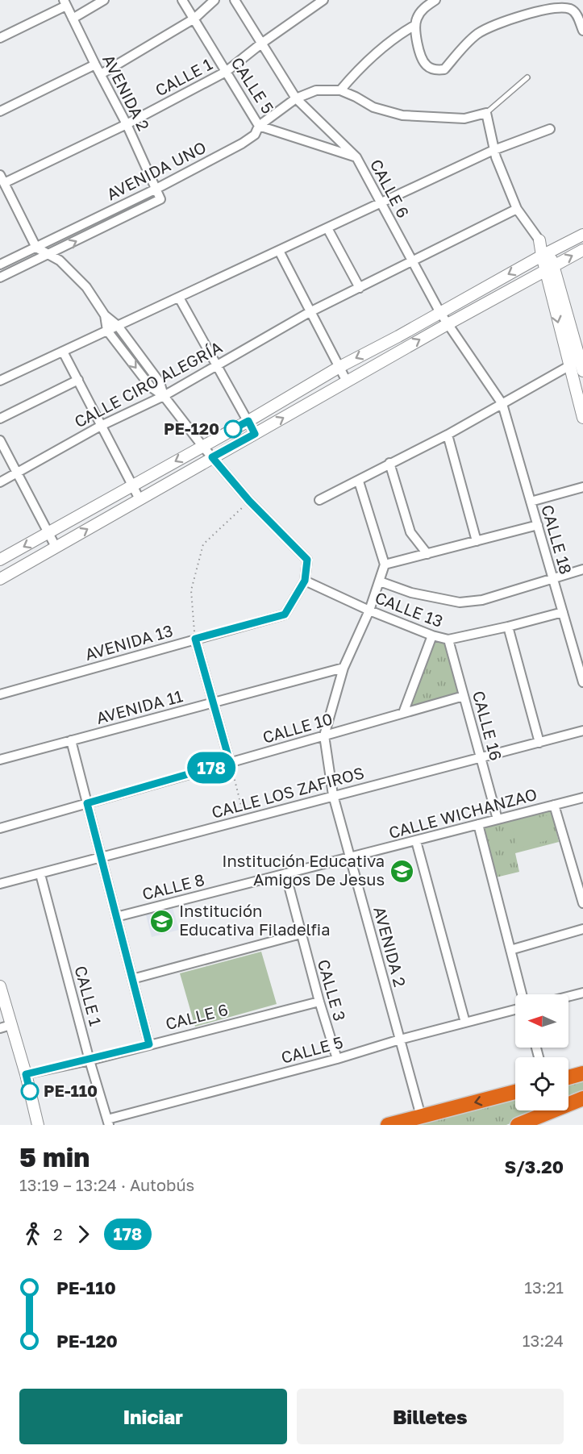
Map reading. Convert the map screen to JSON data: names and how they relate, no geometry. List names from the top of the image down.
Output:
{
  "streets": {
    "street": [
      "CALLE 1",
      "CALLE 5",
      "AVENIDA 2",
      "AVENIDA UNO",
      "CALLE 6",
      "CALLE CIRO ALEGRÍA",
      "CALLE 18",
      "CALLE 13",
      "AVENIDA 13",
      "AVENIDA 11",
      "CALLE 16",
      "CALLE 10",
      "CALLE LOS ZAFIROS",
      "CALLE WICHANZAO",
      "CALLE 8",
      "CALLE 3"
    ]
  },
  "crossings": [
    ["CALLE 1", "CALLE 5"],
    ["CALLE 1", "AVENIDA 2"],
    ["CALLE 1", "CALLE 6"],
    ["CALLE 1", "CALLE LOS ZAFIROS"],
    ["CALLE 5", "AVENIDA 2"],
    ["CALLE 5", "AVENIDA UNO"],
    ["CALLE 5", "CALLE 6"],
    ["CALLE 5", "CALLE 3"],
    ["AVENIDA 2", "AVENIDA UNO"],
    ["AVENIDA 2", "CALLE 13"],
    ["AVENIDA 2", "AVENIDA 11"],
    ["AVENIDA 2", "CALLE 10"],
    ["AVENIDA 2", "CALLE LOS ZAFIROS"],
    ["AVENIDA 2", "CALLE WICHANZAO"],
    ["AVENIDA 2", "CALLE 8"],
    ["AVENIDA UNO", "CALLE 6"],
    ["CALLE 6", "CALLE CIRO ALEGRÍA"],
    ["CALLE 6", "CALLE 18"],
    ["CALLE 6", "CALLE 3"],
    ["CALLE 18", "CALLE 13"],
    ["CALLE 13", "AVENIDA 13"],
    ["CALLE 13", "CALLE 16"],
    ["CALLE 16", "CALLE 10"],
    ["CALLE 16", "CALLE LOS ZAFIROS"],
    ["CALLE 16", "CALLE WICHANZAO"],
    ["CALLE WICHANZAO", "CALLE 8"],
    ["CALLE 8", "CALLE 3"]
  ],
  "places": {
    "other": ["PE-120", "PE-110"],
    "school or university": ["Institución Educativa Amigos De Jesus", "Institución Educativa Filadelfia"]
  },
  "lines": ["bus line 178"],
  "north": "left",
  "page": {
    "on_map": "178",
    "heading": ["5 min", "13:19 – 13:24 · Autobús", "S/3.20"],
    "legs": ["2", "178"],
    "list": [
      {
        "name": "PE-110",
        "value": "13:21"
      },
      {
        "name": "PE-120",
        "value": "13:24"
      }
    ],
    "buttons": ["Iniciar", "Billetes"]
  }
}
